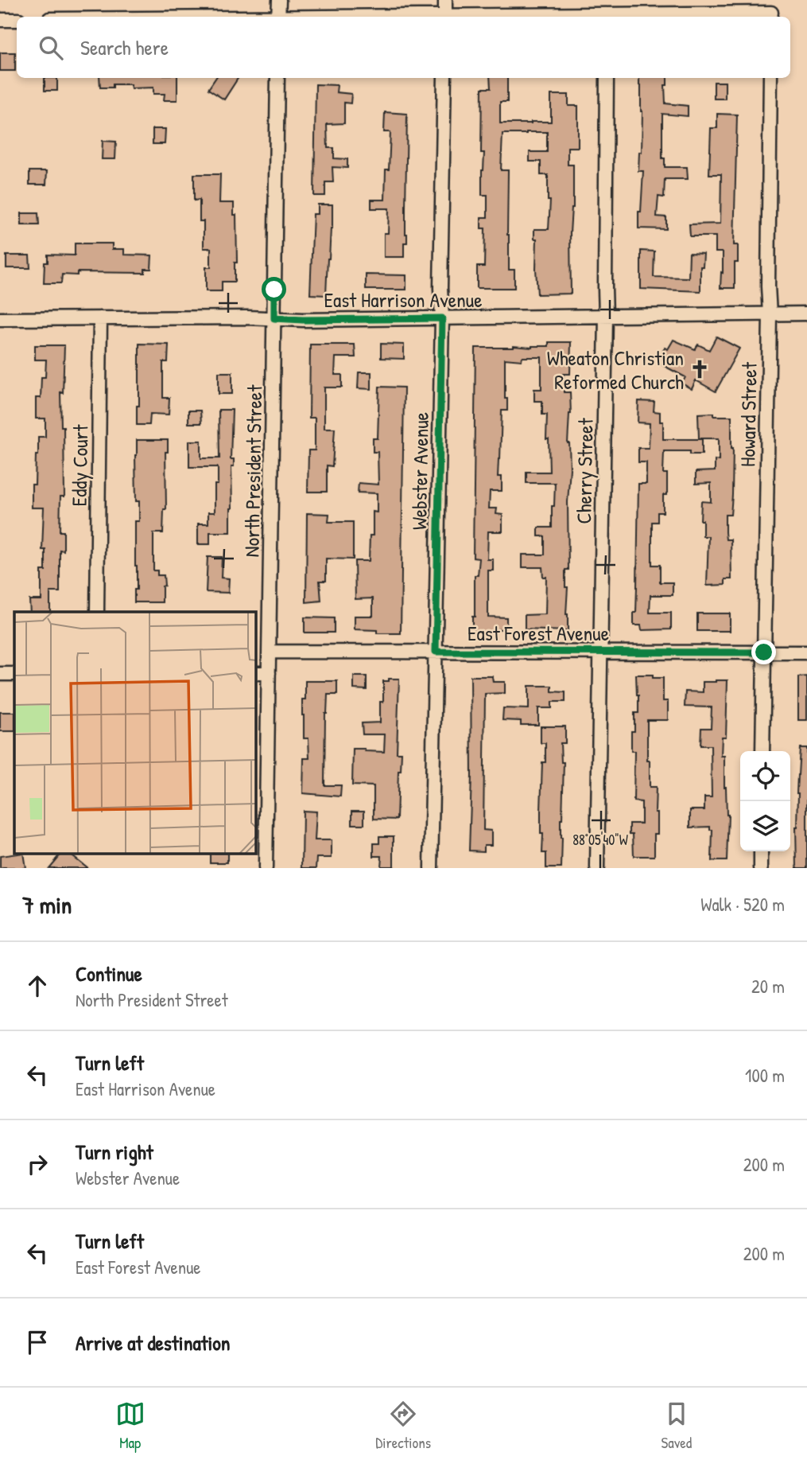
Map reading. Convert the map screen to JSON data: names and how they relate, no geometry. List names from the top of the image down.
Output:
{
  "streets": {
    "street": [
      "East Harrison Avenue",
      "Howard Street",
      "Eddy Court",
      "North President Street",
      "Webster Avenue",
      "Cherry Street",
      "East Forest Avenue"
    ]
  },
  "crossings": [
    ["East Harrison Avenue", "Howard Street"],
    ["East Harrison Avenue", "Eddy Court"],
    ["East Harrison Avenue", "North President Street"],
    ["East Harrison Avenue", "Webster Avenue"],
    ["East Harrison Avenue", "Cherry Street"],
    ["Howard Street", "East Forest Avenue"],
    ["North President Street", "East Forest Avenue"],
    ["Webster Avenue", "East Forest Avenue"],
    ["Cherry Street", "East Forest Avenue"]
  ],
  "places": {
    "church": ["Wheaton Christian Reformed Church"]
  },
  "page": {
    "search": "Search here",
    "heading": ["7 min", "Walk · 520 m"],
    "list": [
      ["Continue", "North President Street", "20 m"],
      ["Turn left", "East Harrison Avenue", "100 m"],
      ["Turn right", "Webster Avenue", "200 m"],
      ["Turn left", "East Forest Avenue", "200 m"],
      "Arrive at destination"
    ],
    "nav": ["Map", "Directions", "Saved"]
  },
  "coordinates": ["88°05'40\"W"]
}
